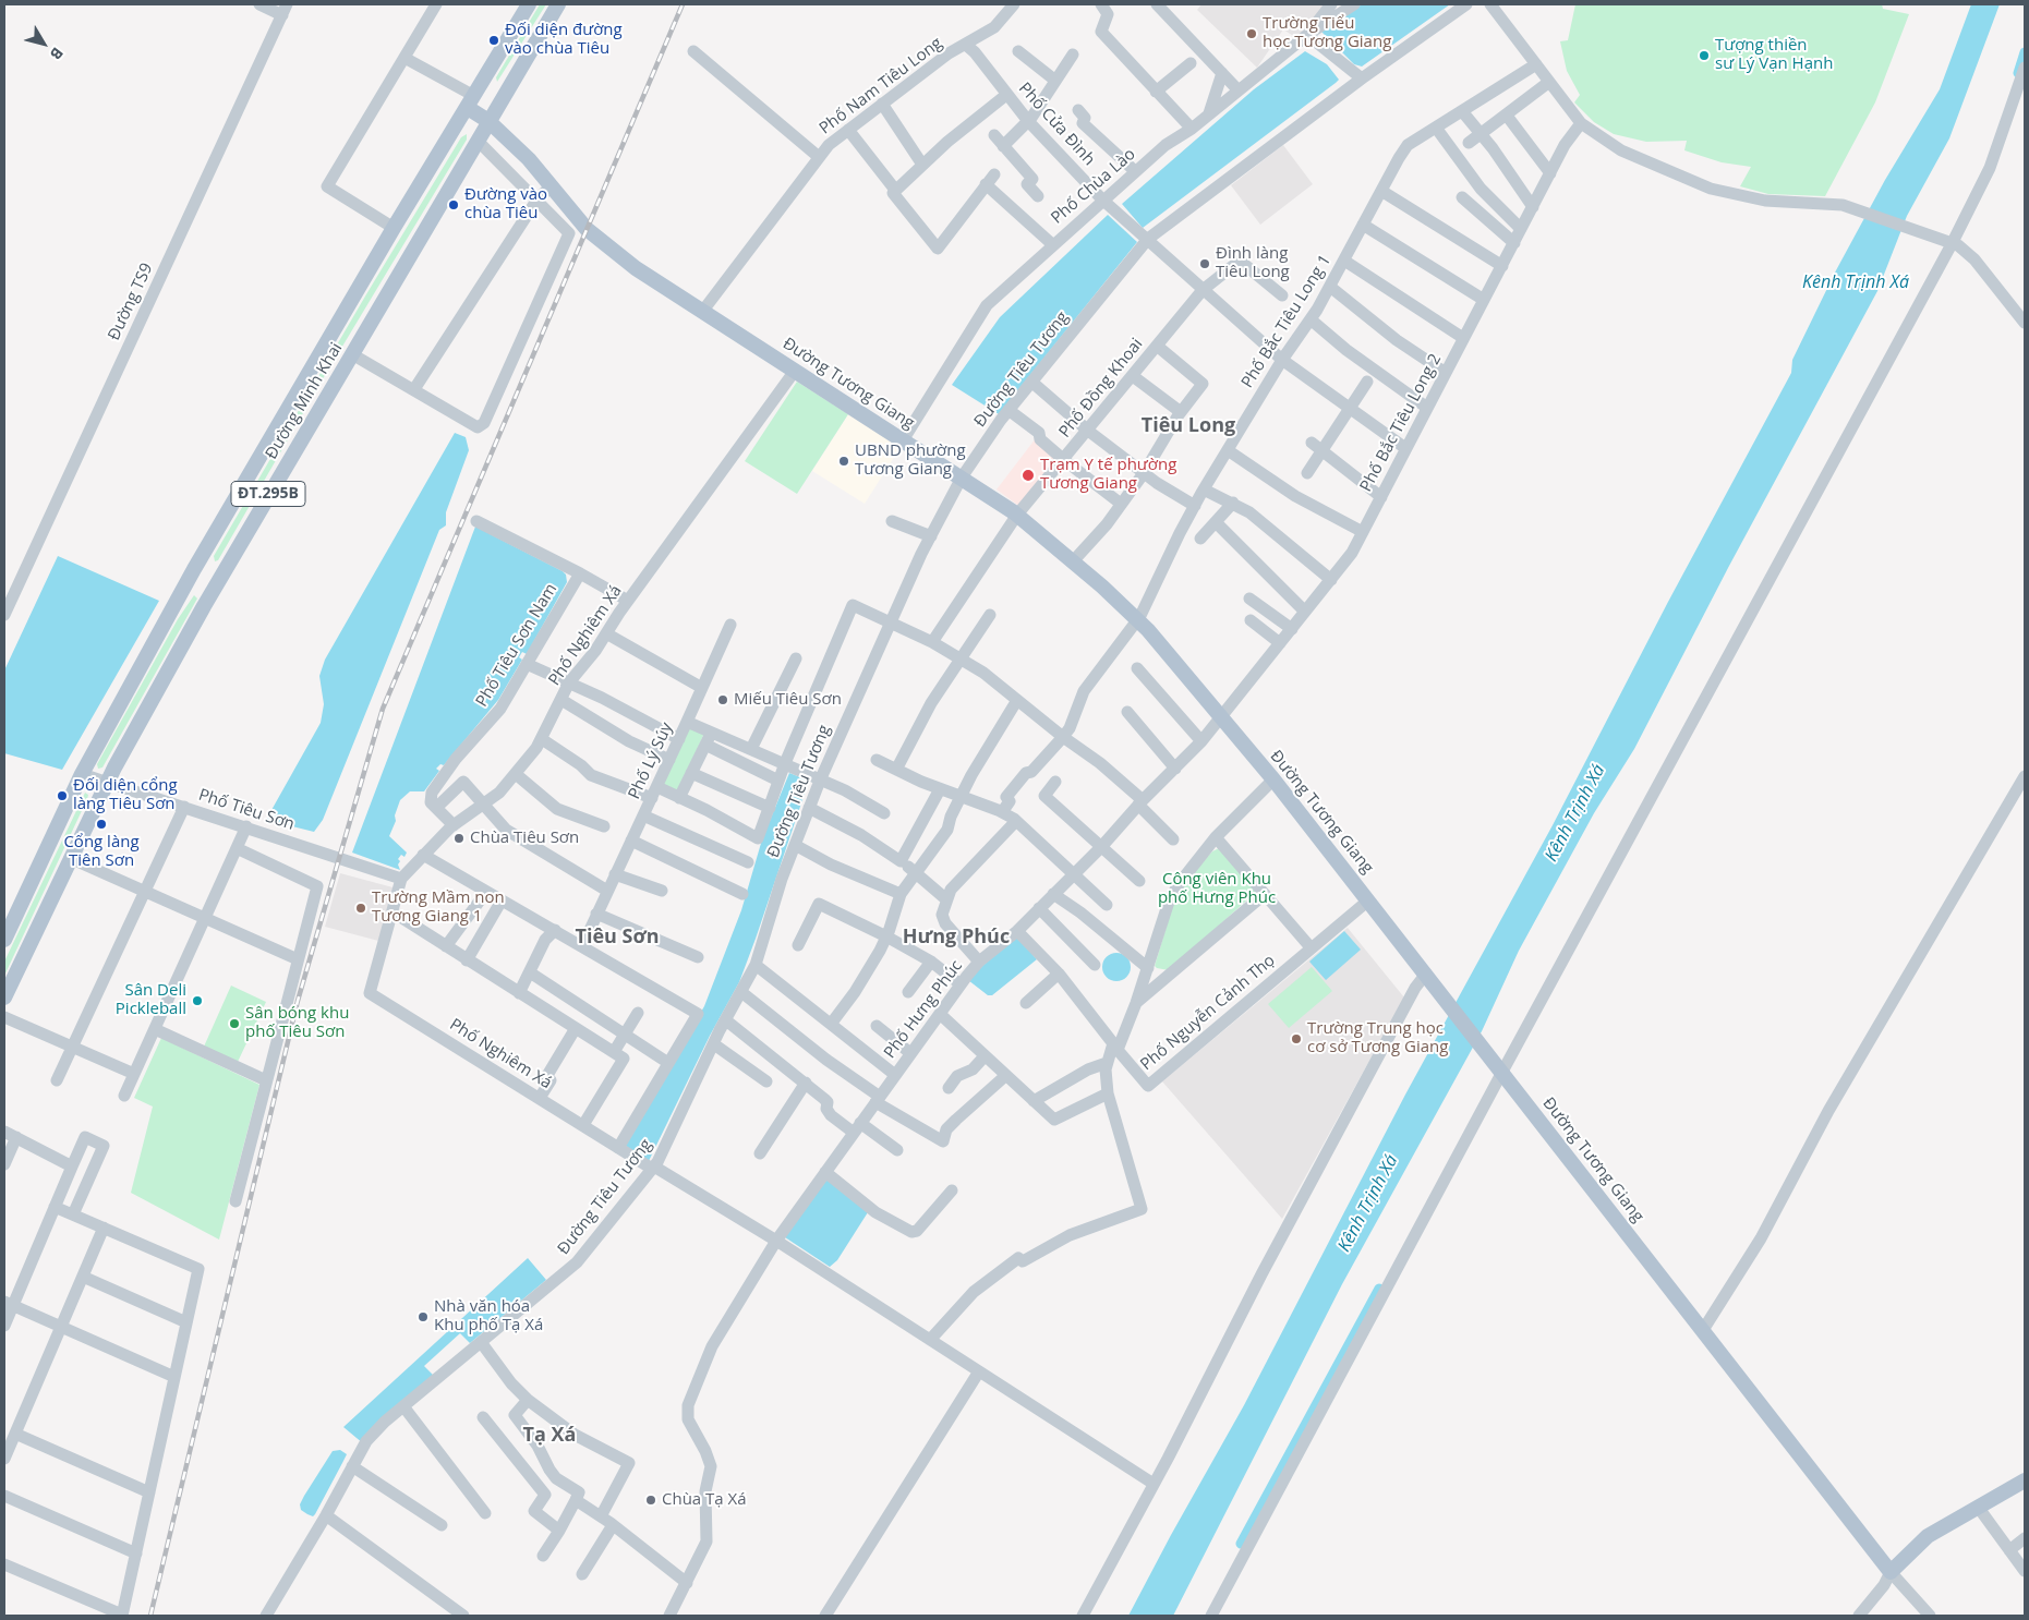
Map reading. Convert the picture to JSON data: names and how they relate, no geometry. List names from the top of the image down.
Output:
{
  "streets": {
    "main road": ["Đường Tương Giang", "Đường Minh Khai", "ĐT.295B"],
    "street": [
      "Phố Nam Tiêu Long",
      "Phố Cửa Đình",
      "Phố Chùa Lào",
      "Đường TS9",
      "Phố Bắc Tiêu Long 1",
      "Đường Tiêu Tương",
      "Phố Đồng Khoai",
      "Phố Bắc Tiêu Long 2",
      "Phố Nghiêm Xá",
      "Phố Tiêu Sơn Nam",
      "Phố Lý Súy",
      "Phố Tiêu Sơn",
      "Phố Hưng Phúc",
      "Phố Nguyễn Cảnh Thọ"
    ]
  },
  "crossings": [
    ["Phố Nam Tiêu Long", "Phố Cửa Đình"],
    ["Phố Nam Tiêu Long", "Đường Tương Giang"],
    ["Phố Cửa Đình", "Phố Chùa Lào"],
    ["Phố Cửa Đình", "Phố Bắc Tiêu Long 1"],
    ["Phố Cửa Đình", "Đường Tiêu Tương"],
    ["Phố Cửa Đình", "Phố Đồng Khoai"],
    ["Phố Cửa Đình", "Phố Bắc Tiêu Long 2"],
    ["Phố Chùa Lào", "Đường Tương Giang"],
    ["Phố Bắc Tiêu Long 1", "Đường Tương Giang"],
    ["Đường Tiêu Tương", "Đường Tương Giang"],
    ["Đường Tiêu Tương", "Phố Nghiêm Xá"],
    ["Đường Tiêu Tương", "Phố Lý Súy"],
    ["Đường Tương Giang", "Phố Đồng Khoai"],
    ["Đường Tương Giang", "Đường Minh Khai"],
    ["Đường Tương Giang", "Phố Bắc Tiêu Long 2"],
    ["Đường Tương Giang", "Phố Nghiêm Xá"],
    ["Đường Tương Giang", "Phố Hưng Phúc"],
    ["Đường Tương Giang", "Phố Nguyễn Cảnh Thọ"],
    ["Đường Minh Khai", "Phố Tiêu Sơn"],
    ["Phố Bắc Tiêu Long 2", "Phố Hưng Phúc"],
    ["Phố Nghiêm Xá", "Phố Tiêu Sơn"]
  ],
  "districts": [
    "Tiêu Long",
    "Tiêu Sơn",
    "Hưng Phúc",
    "Tạ Xá"
  ],
  "water": ["Kênh Trịnh Xá"],
  "parks": ["Công viên Khu phố Hưng Phúc"],
  "places": [
    "Trường Tiểu học Tương Giang",
    "Đối diện đường vào chùa Tiêu",
    "Tượng thiền sư Lý Vạn Hạnh",
    "Đường vào chùa Tiêu",
    "Đình làng Tiêu Long",
    "UBND phường Tương Giang",
    "Trạm Y tế phường Tương Giang",
    "Miếu Tiêu Sơn",
    "Đối diện cổng làng Tiêu Sơn",
    "Cổng làng Tiên Sơn",
    "Chùa Tiêu Sơn",
    "Trường Mầm non Tương Giang 1",
    "Sân Deli Pickleball",
    "Sân bóng khu phố Tiêu Sơn",
    "Trường Trung học cơ sở Tương Giang",
    "Nhà văn hóa Khu phố Tạ Xá",
    "Chùa Tạ Xá"
  ],
  "north": "bottom right"
}
